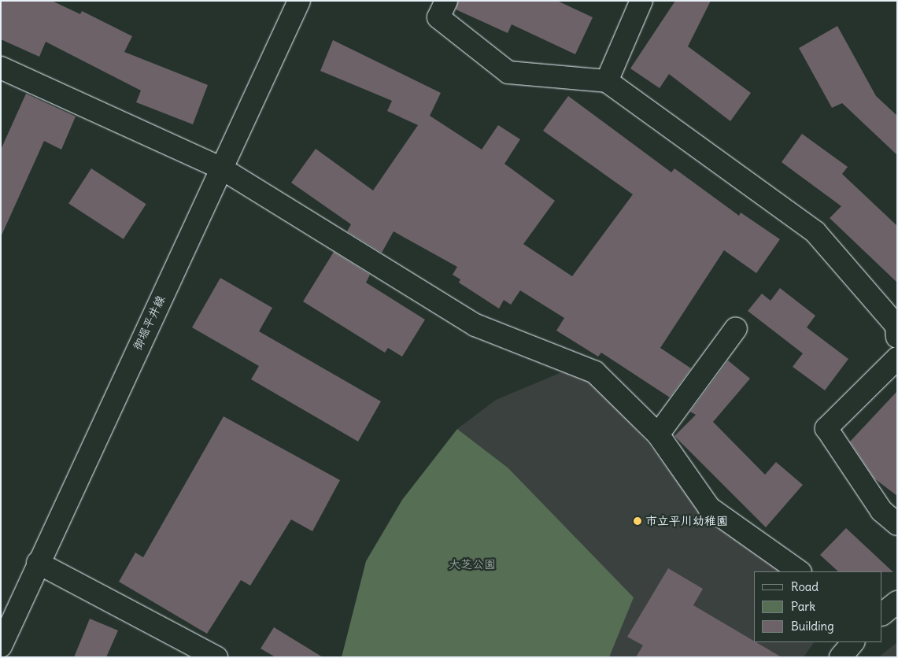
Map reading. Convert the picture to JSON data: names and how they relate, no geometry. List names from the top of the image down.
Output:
{
  "streets": {
    "street": ["御堀平井線"]
  },
  "parks": ["大芝公園"],
  "places": ["市立平川幼稚園"],
  "legend": ["Road", "Park", "Building"]
}
